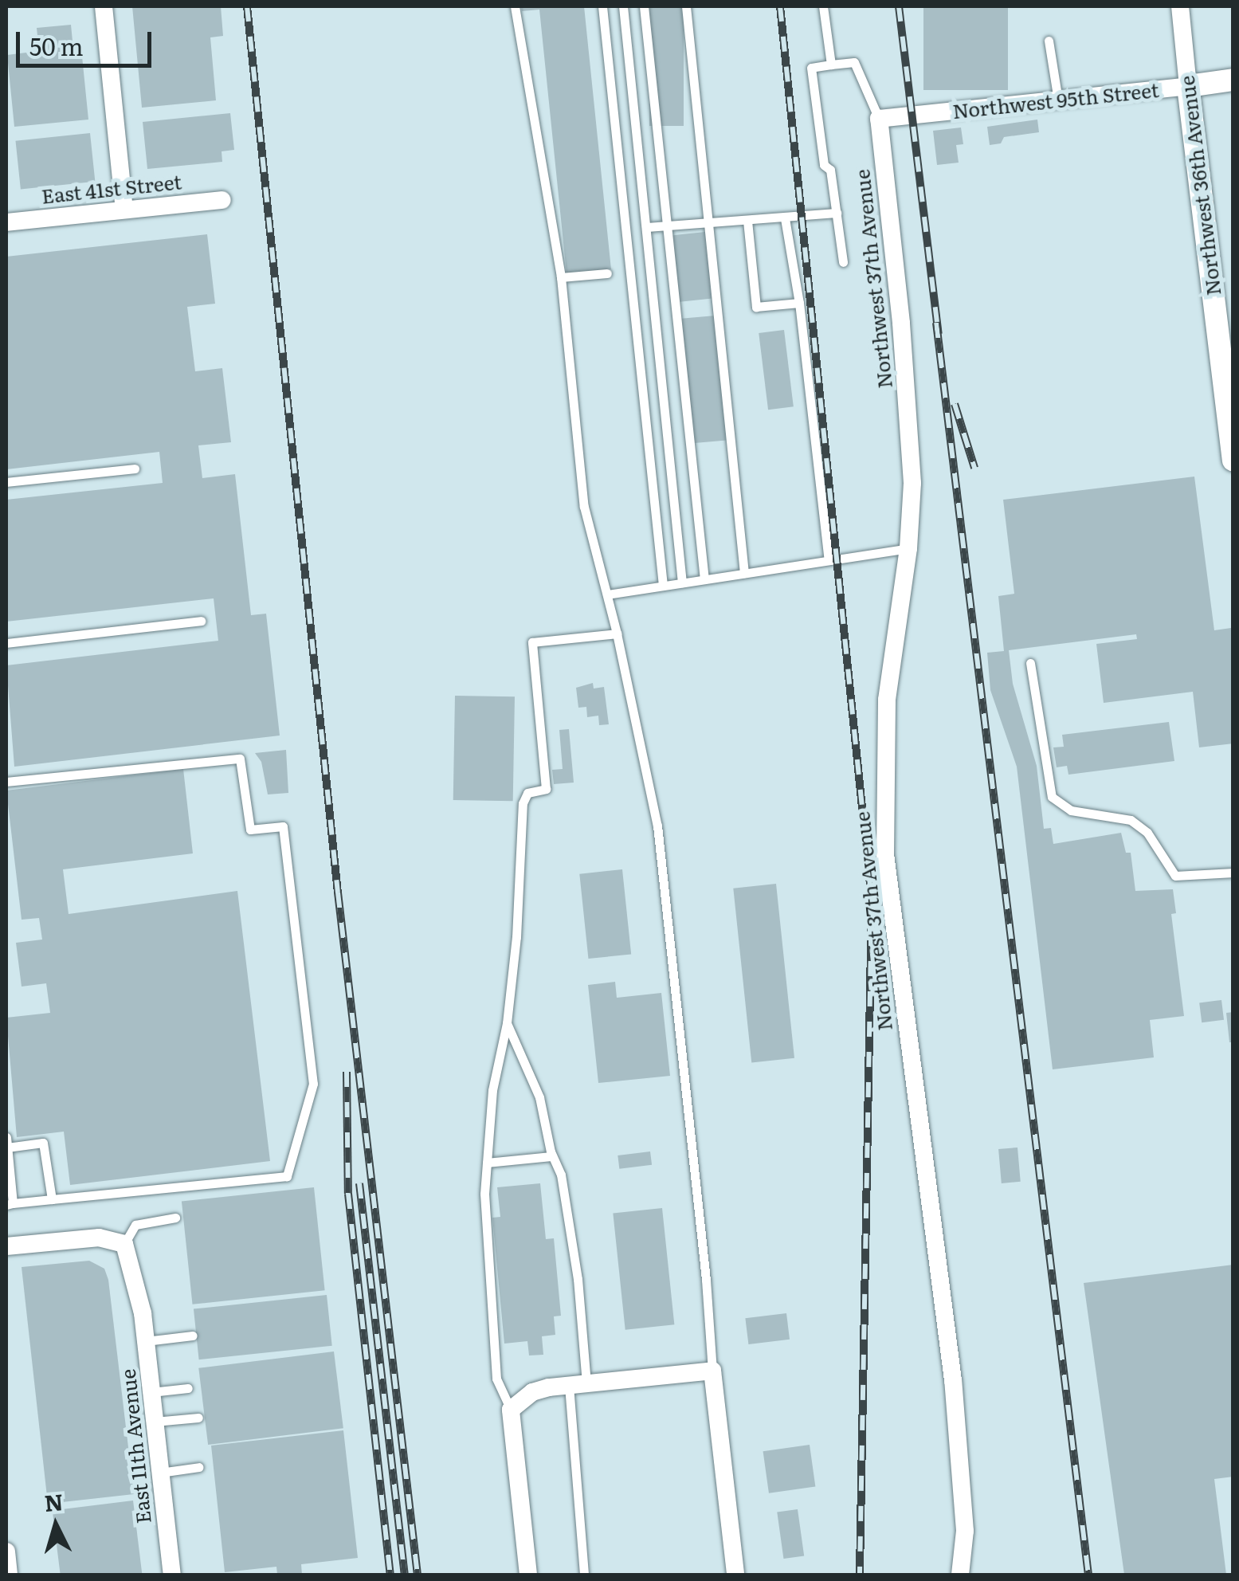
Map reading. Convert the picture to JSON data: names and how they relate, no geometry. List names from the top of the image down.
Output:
{
  "streets": {
    "street": [
      "Northwest 95th Street",
      "Northwest 36th Avenue",
      "East 41st Street",
      "Northwest 37th Avenue",
      "East 11th Avenue"
    ]
  },
  "crossings": [
    ["Northwest 95th Street", "Northwest 36th Avenue"],
    ["Northwest 95th Street", "Northwest 37th Avenue"]
  ],
  "scale_bar": "50 m",
  "north": "top"
}
